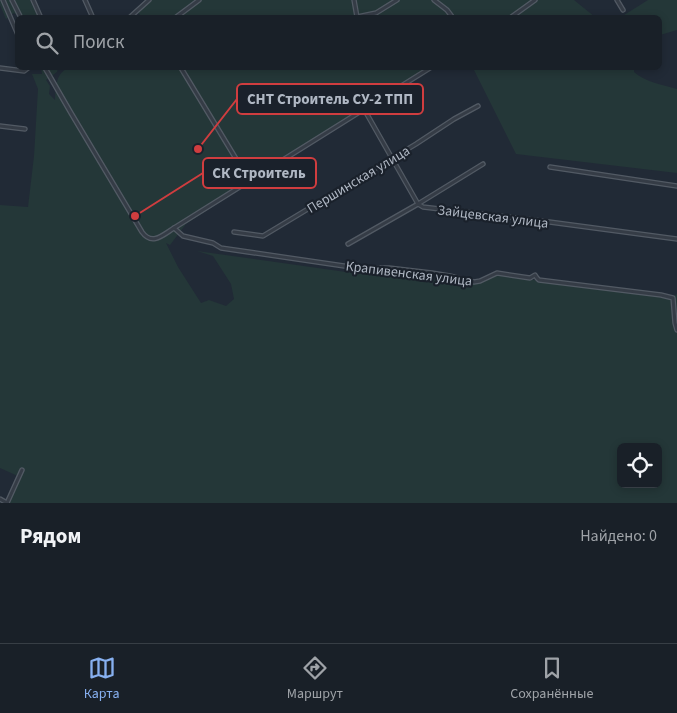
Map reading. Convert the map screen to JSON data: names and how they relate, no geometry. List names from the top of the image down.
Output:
{
  "streets": {
    "street": ["Першинская улица", "Зайцевская улица", "Крапивенская улица"]
  },
  "crossings": [
    ["Першинская улица", "Зайцевская улица"]
  ],
  "places": ["СНТ Строитель СУ-2 ТПП", "СК Строитель"],
  "page": {
    "search": "Поиск",
    "heading": ["Рядом", "Найдено: 0"],
    "nav": ["Карта", "Маршрут", "Сохранённые"]
  }
}
